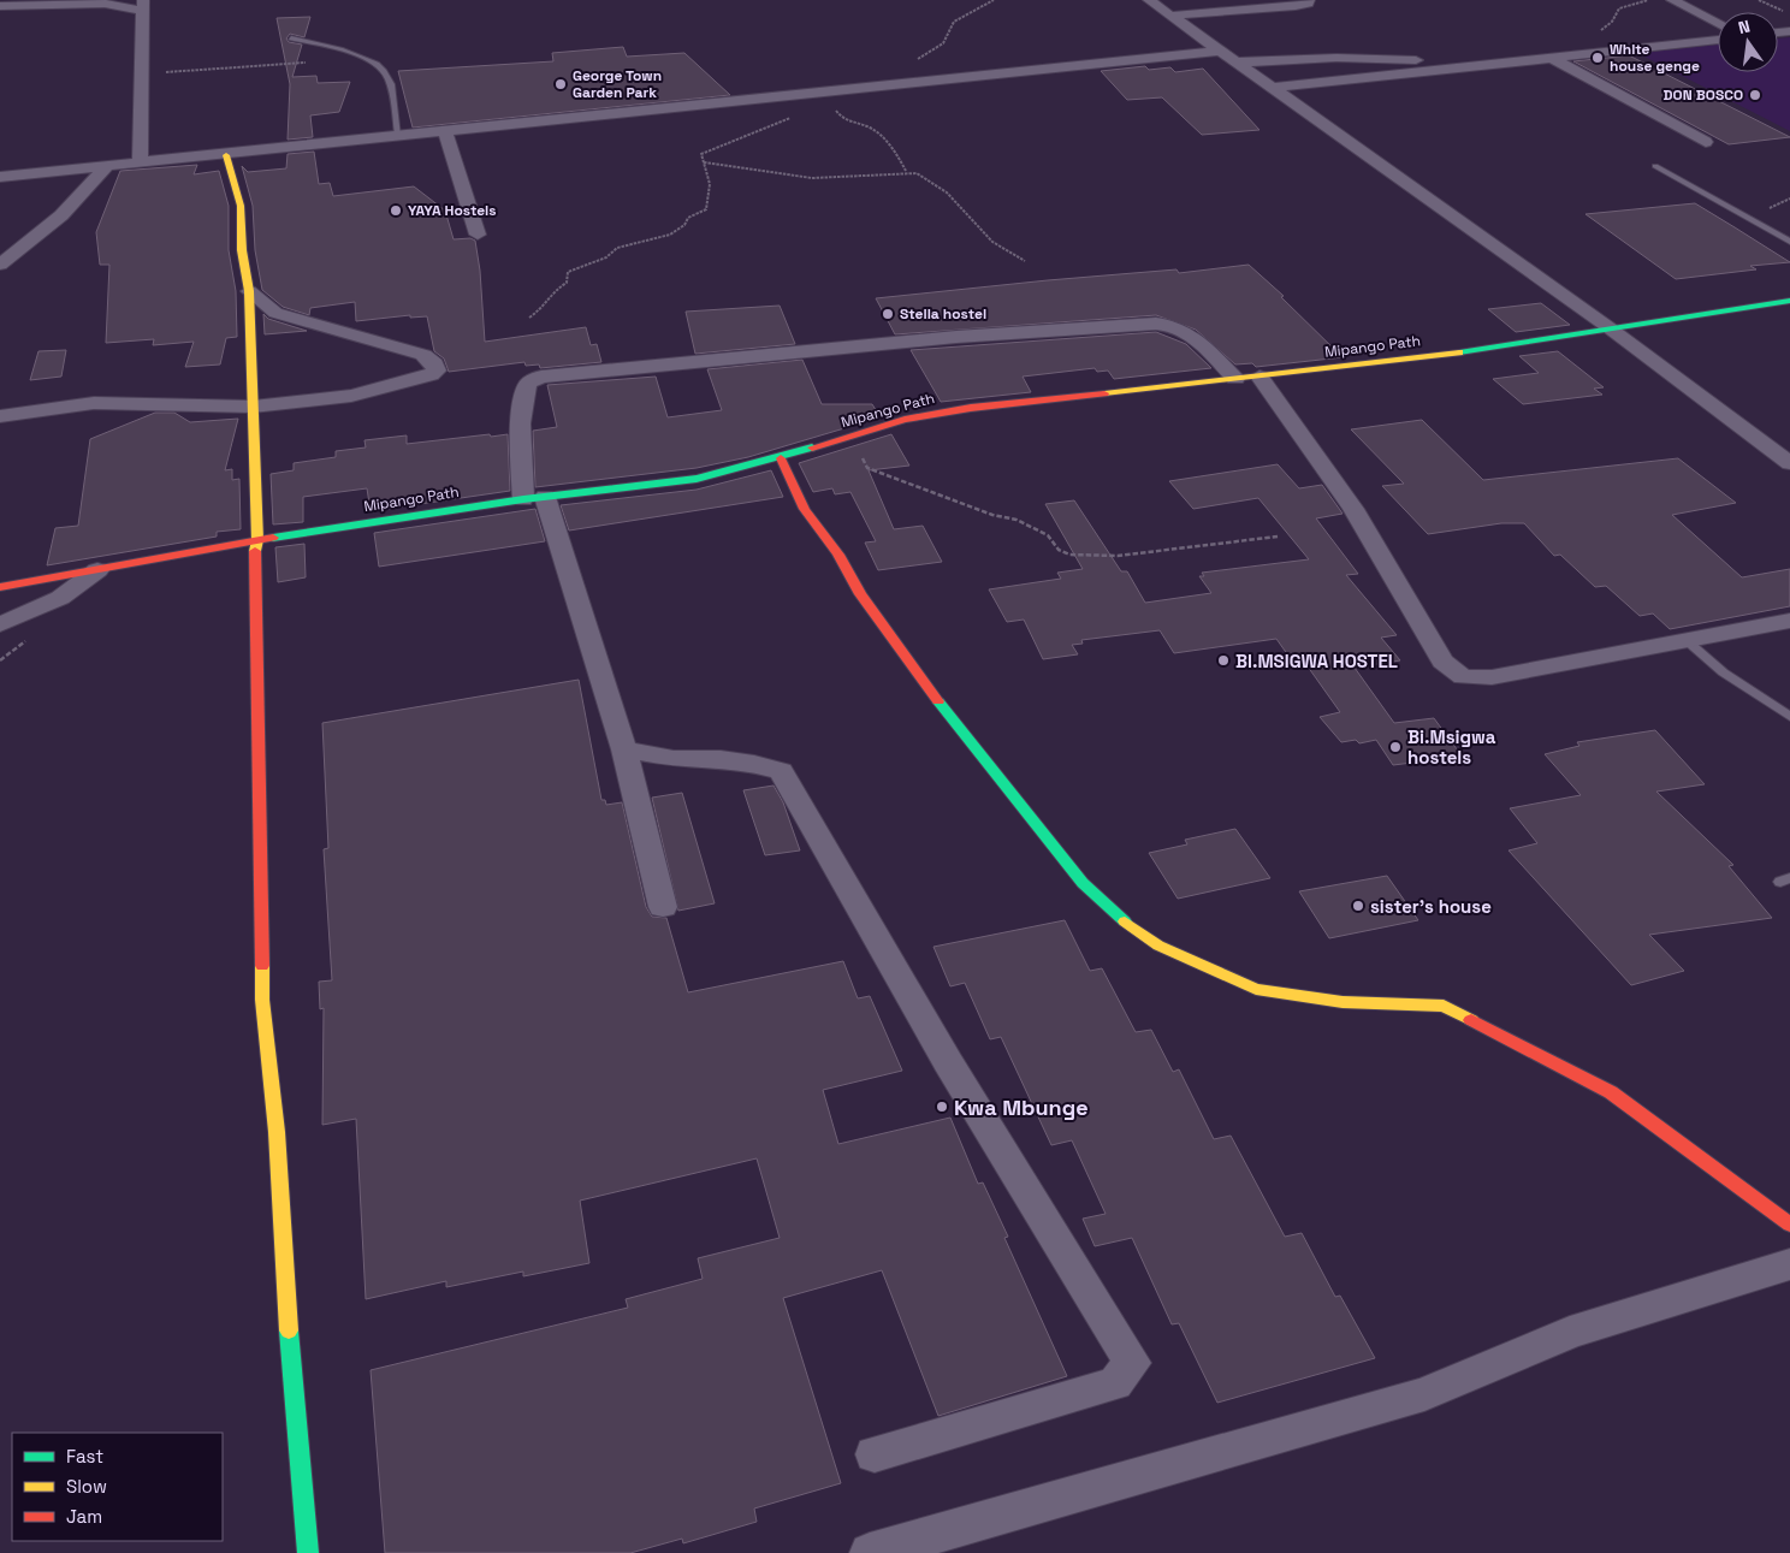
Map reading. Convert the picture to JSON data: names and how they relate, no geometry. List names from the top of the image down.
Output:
{
  "streets": {
    "street": ["Mipango Path"]
  },
  "places": [
    "White house genge",
    "George Town Garden Park",
    "DON BOSCO",
    "YAYA Hostels",
    "Stella hostel",
    "BI.MSIGWA HOSTEL",
    "Bi.Msigwa hostels",
    "sister's house",
    "Kwa Mbunge"
  ],
  "legend": ["Fast", "Slow", "Jam"],
  "north": "top"
}
